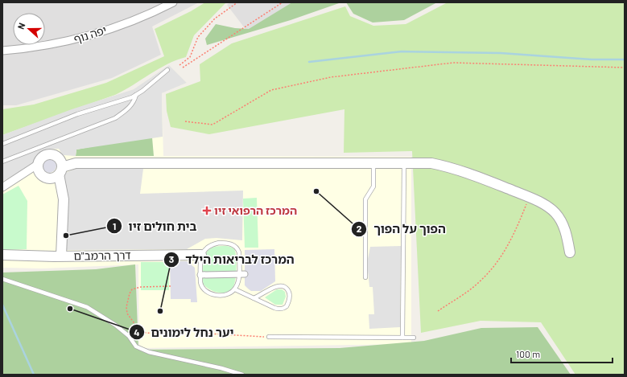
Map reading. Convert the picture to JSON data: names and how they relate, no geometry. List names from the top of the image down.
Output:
{
  "streets": {
    "street": ["יפה נוף", "דרך הרמב\"ם"]
  },
  "places": {
    "other": [
      "הפוך על הפוך",
      "בית חולים זיו",
      "יער נחל לימונים",
      "המרכז לבריאות הילד"
    ],
    "health": ["המרכז הרפואי זיו"]
  },
  "scale_bar": "100 m",
  "north": "left"
}
